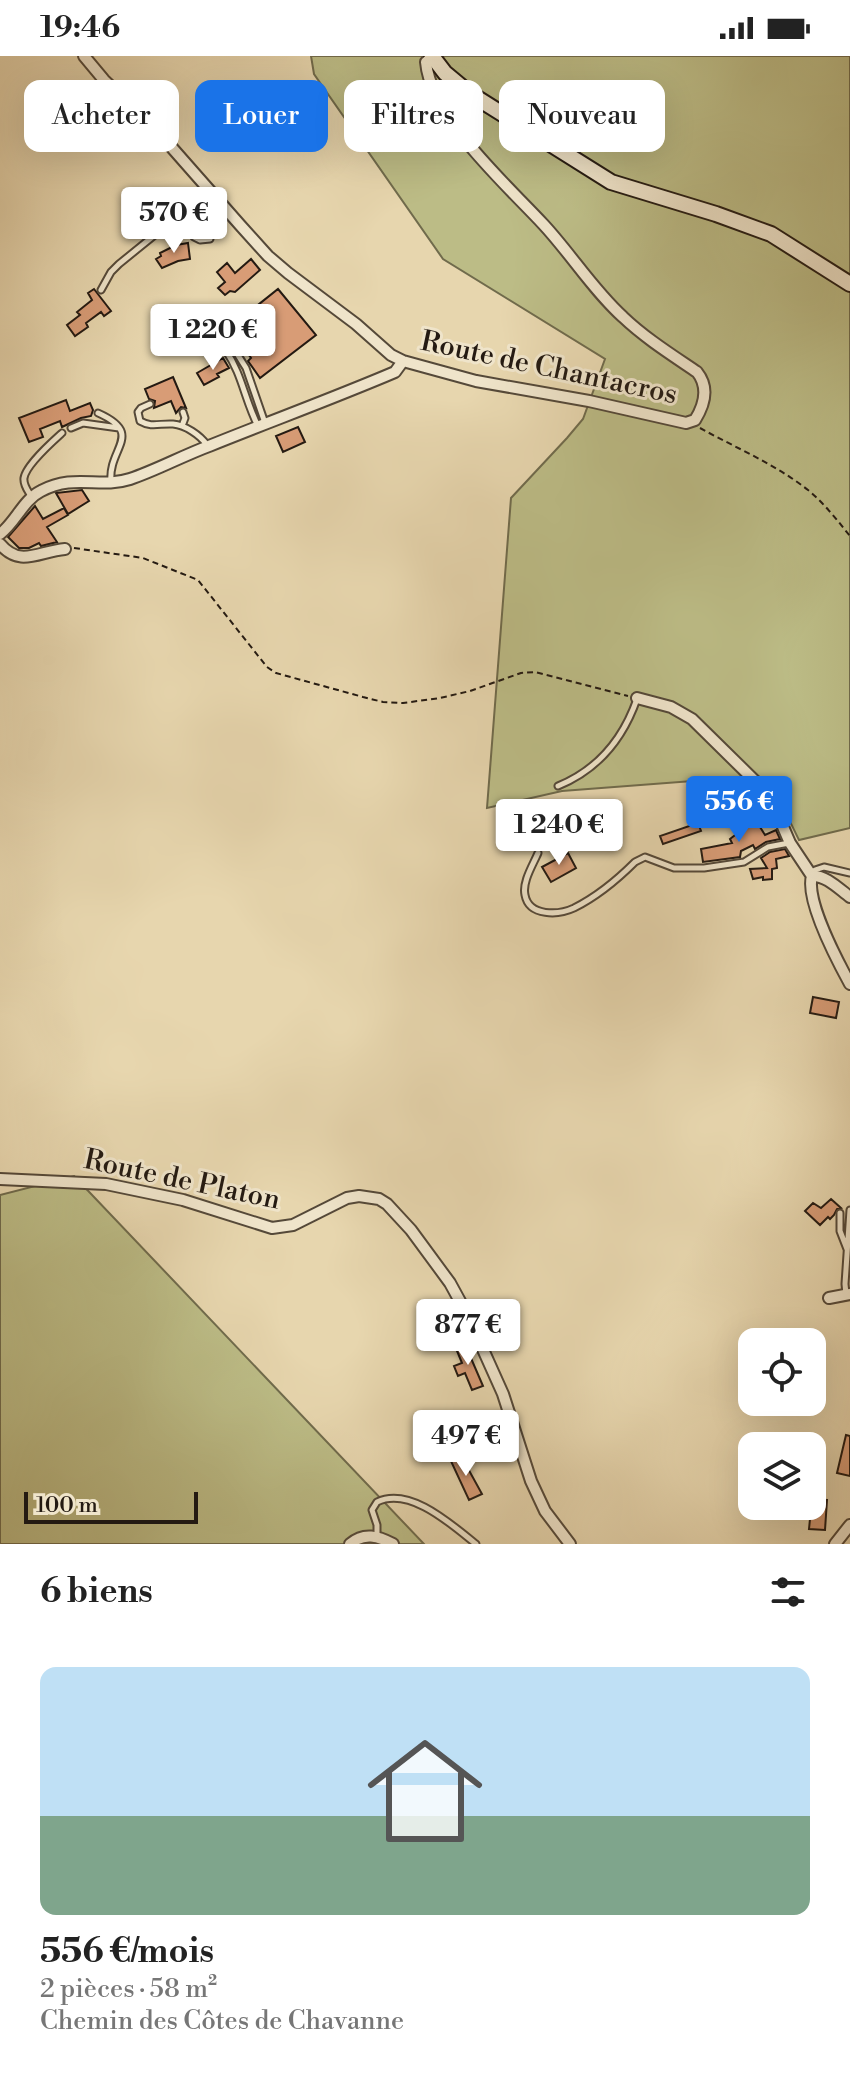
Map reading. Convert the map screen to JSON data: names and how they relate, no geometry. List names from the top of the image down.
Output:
{
  "streets": {
    "street": ["Route de Chantacros", "Route de Platon"]
  },
  "scale_bar": "100 m",
  "page": {
    "status": "19:46",
    "chip": [
      "Acheter",
      "Louer",
      "Filtres",
      "Nouveau"
    ],
    "price": [
      "570 €",
      "1 220 €",
      "556 €",
      "1 240 €",
      "877 €",
      "497 €"
    ],
    "scale": "100 m",
    "heading": "6 biens",
    "list": [
      {
        "name": "556 €/mois",
        "note": "2 pièces · 58 m² · Chemin des Côtes de Chavanne"
      }
    ]
  }
}
